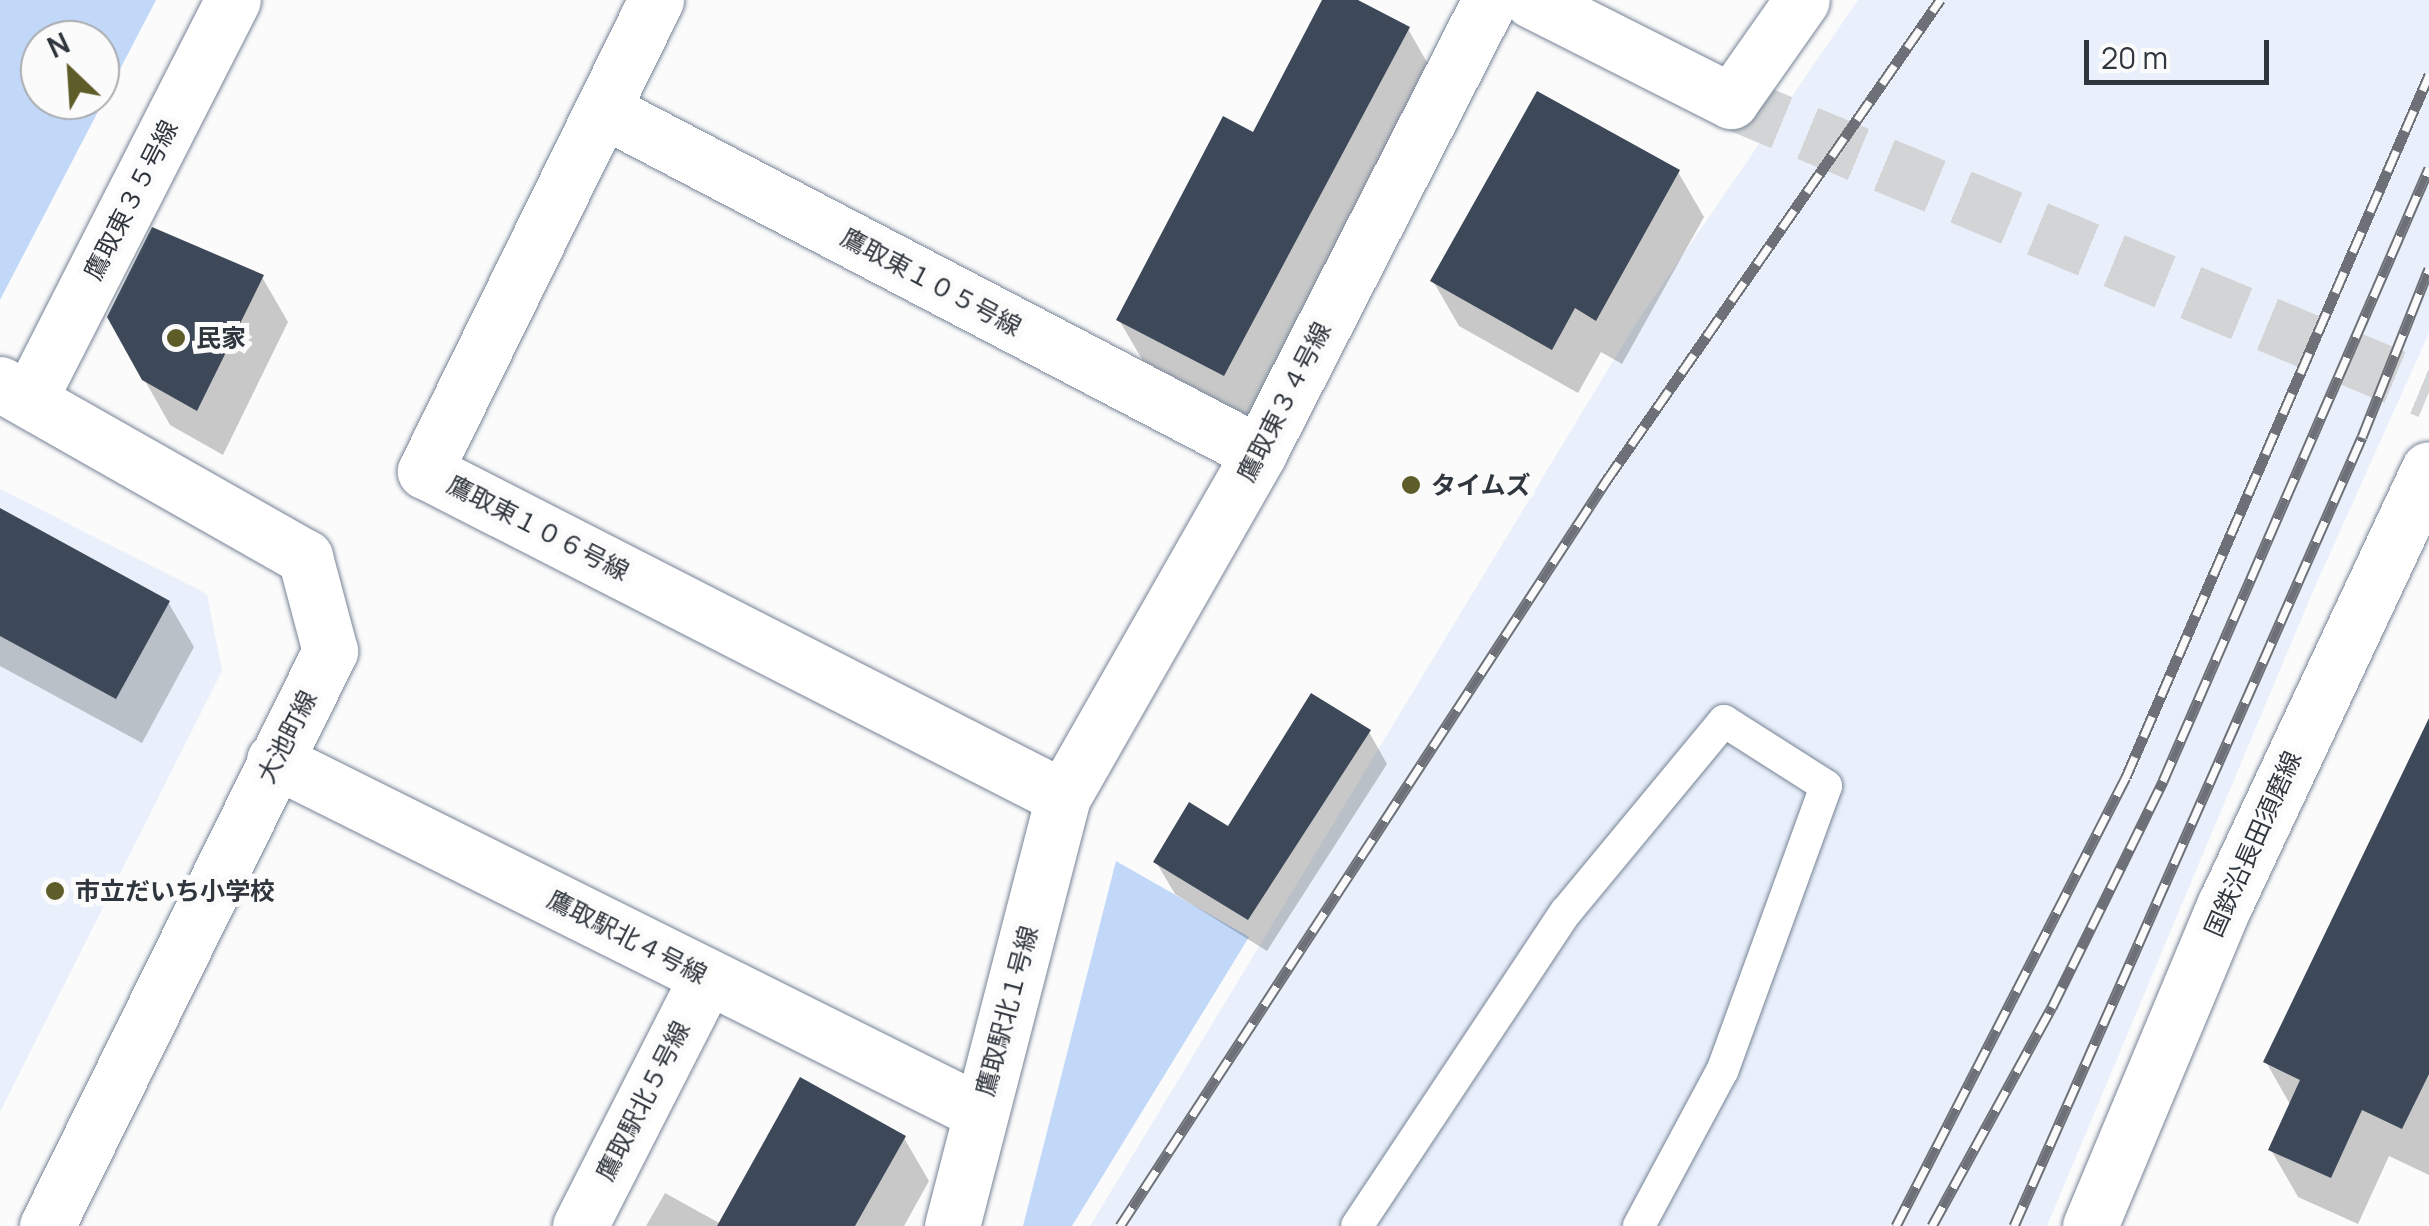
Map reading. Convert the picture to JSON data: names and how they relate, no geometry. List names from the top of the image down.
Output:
{
  "streets": {
    "street": [
      "鷹取東３５号線",
      "鷹取東１０５号線",
      "鷹取東３４号線",
      "鷹取東１０６号線",
      "大池町線",
      "国鉄沿長田須磨線",
      "鷹取駅北４号線",
      "鷹取駅北１号線",
      "鷹取駅北５号線"
    ]
  },
  "crossings": [
    ["鷹取東３５号線", "大池町線"],
    ["鷹取東１０５号線", "鷹取東３４号線"],
    ["鷹取東１０５号線", "鷹取東１０６号線"],
    ["鷹取東３４号線", "鷹取東１０６号線"],
    ["鷹取東３４号線", "鷹取駅北１号線"],
    ["鷹取東１０６号線", "鷹取駅北１号線"],
    ["大池町線", "鷹取駅北４号線"],
    ["鷹取駅北４号線", "鷹取駅北１号線"],
    ["鷹取駅北４号線", "鷹取駅北５号線"]
  ],
  "places": ["民家", "タイムズ", "市立だいち小学校"],
  "scale_bar": "20 m",
  "north": "top left"
}
